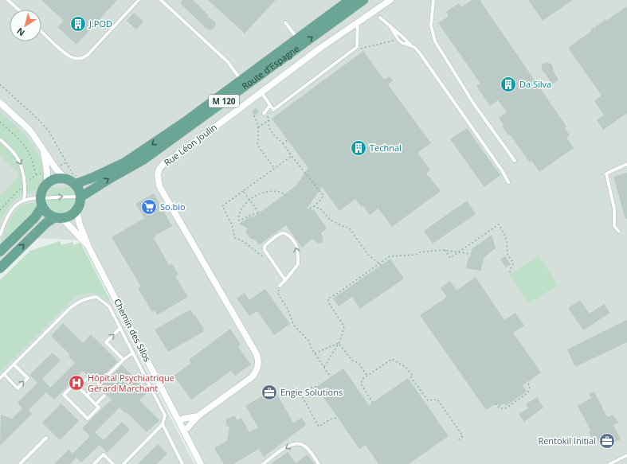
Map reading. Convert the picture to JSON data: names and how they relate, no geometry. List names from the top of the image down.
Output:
{
  "streets": {
    "main road": ["Route d'Espagne", "M 120"],
    "street": ["Rue Léon Joulin", "Chemin des Silos"]
  },
  "crossings": [
    ["Rue Léon Joulin", "Chemin des Silos"]
  ],
  "places": {
    "building": ["J.POD", "Da Silva", "Technal"],
    "supermarket": ["So.bio"],
    "hospital": ["Hôpital Psychiatrique Gérard Marchant"],
    "office": ["Engie Solutions", "Rentokil Initial"]
  },
  "north": "bottom left"
}
